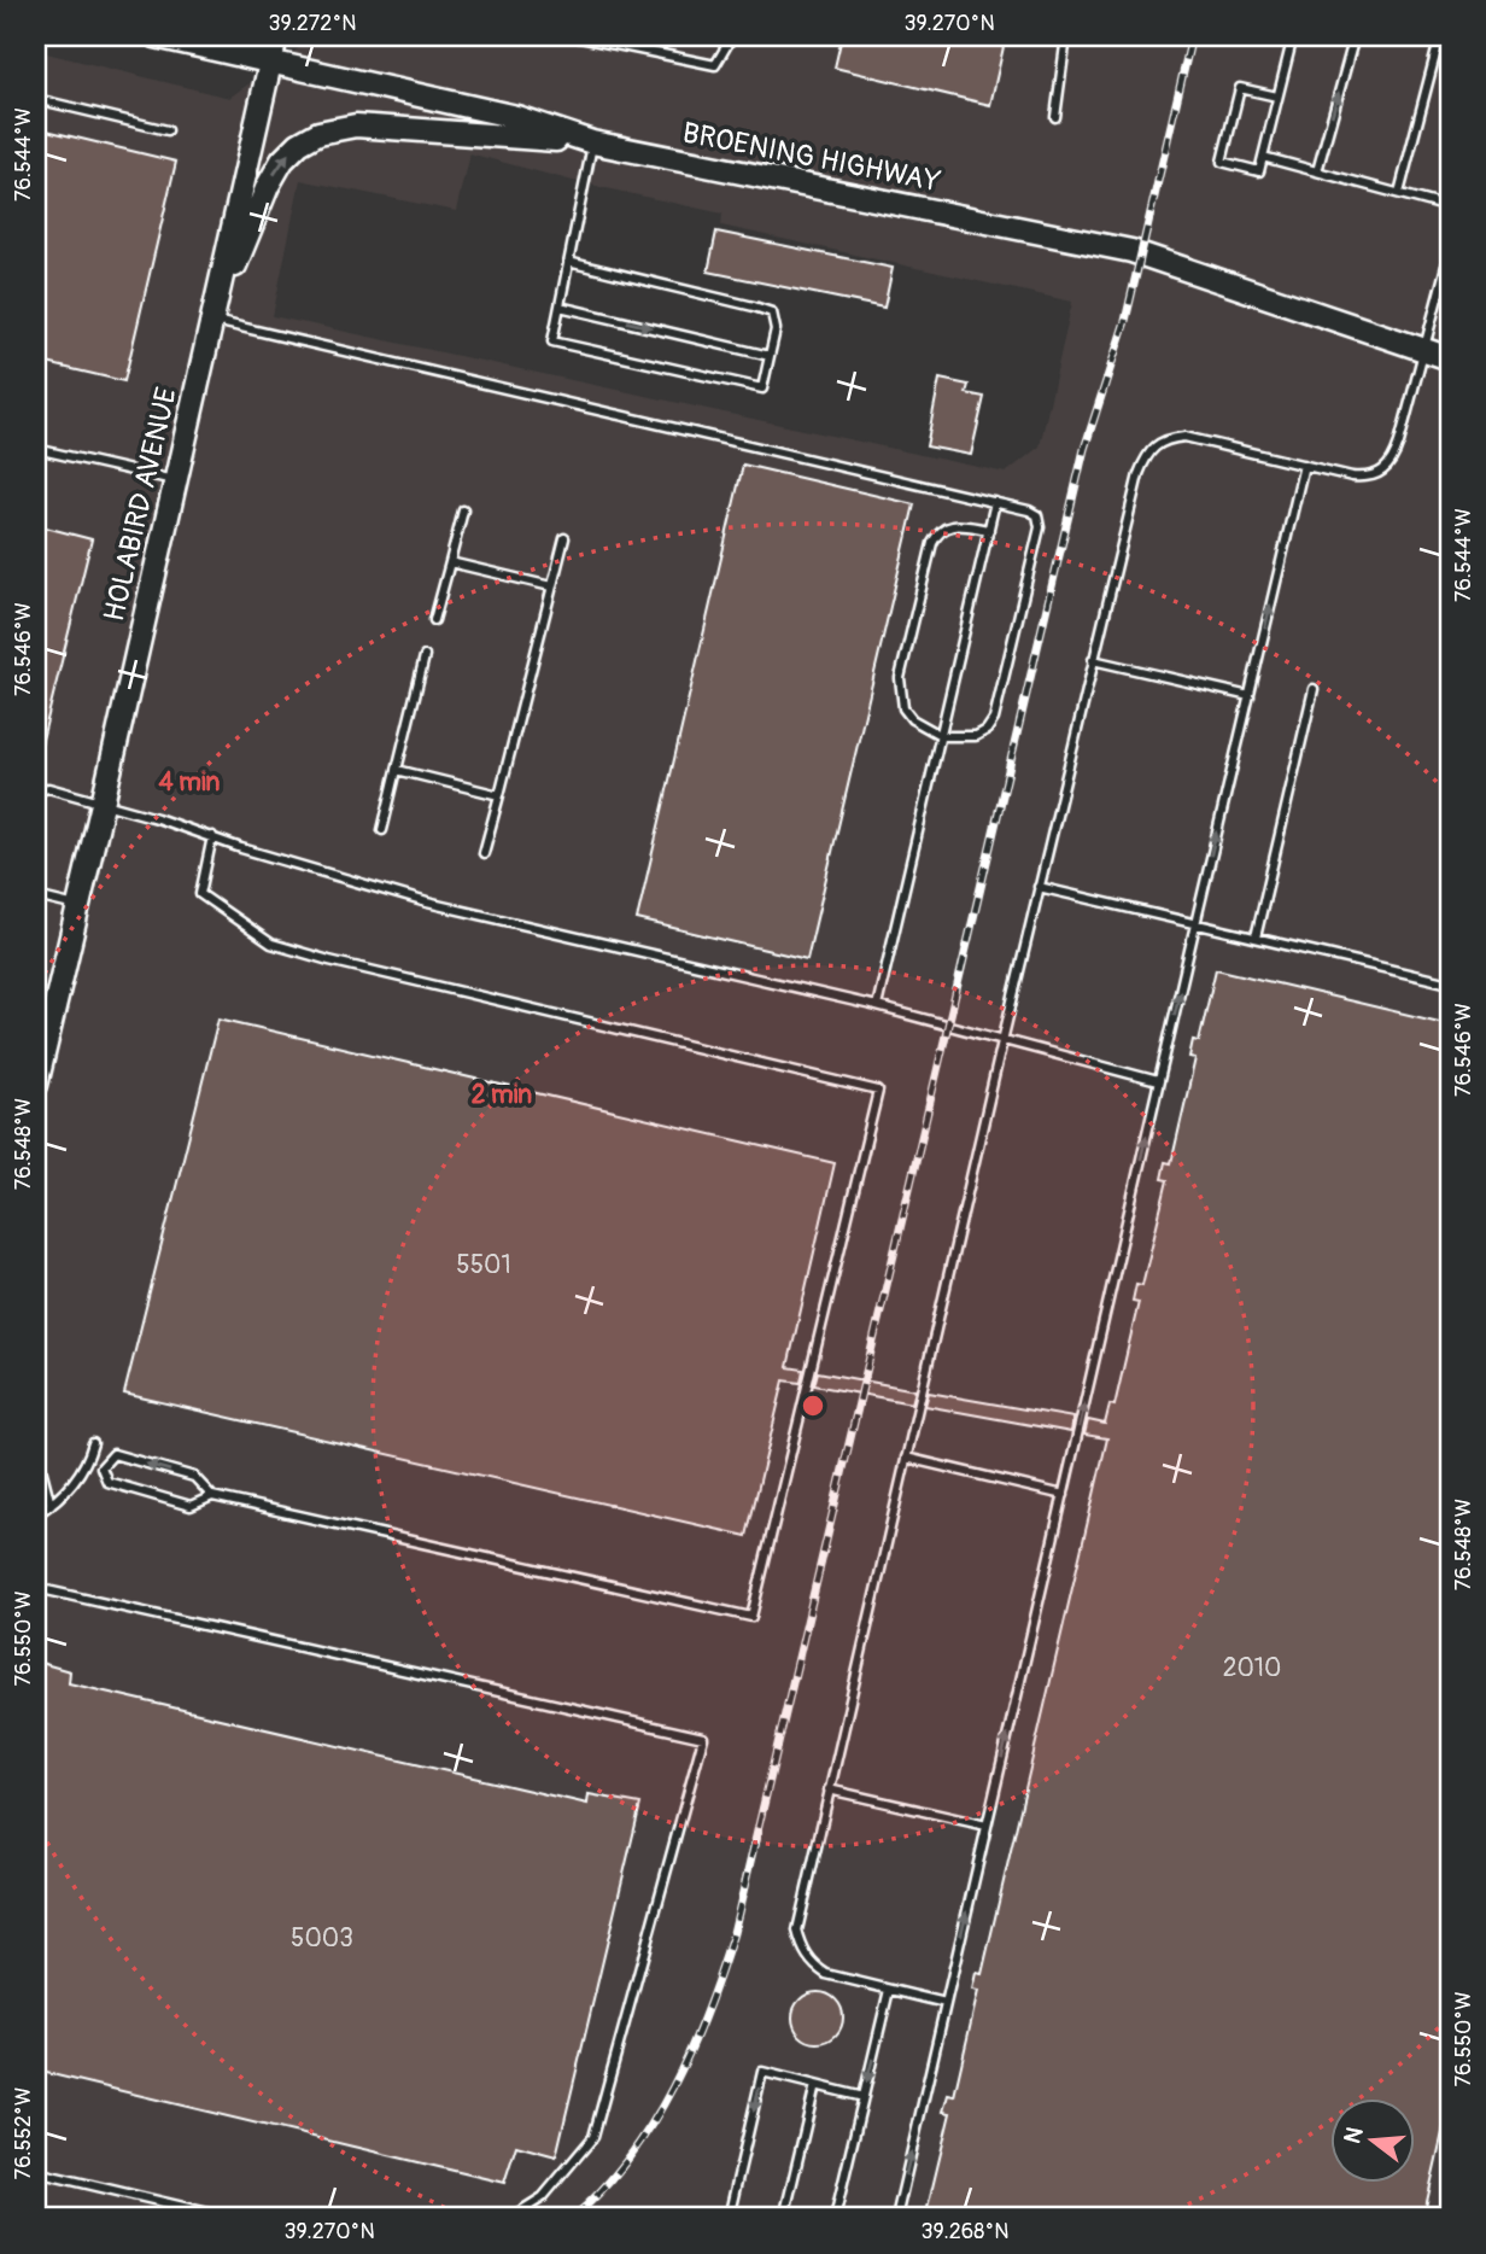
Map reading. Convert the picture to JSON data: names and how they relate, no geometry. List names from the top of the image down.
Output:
{
  "streets": {
    "main road": ["BROENING HIGHWAY", "HOLABIRD AVENUE"]
  },
  "crossings": [
    ["BROENING HIGHWAY", "HOLABIRD AVENUE"]
  ],
  "house_numbers": ["5501", "2010", "5003"],
  "north": "left",
  "coordinates": [
    "39.272°N",
    "39.270°N",
    "76.544°W",
    "76.546°W",
    "76.548°W",
    "76.550°W",
    "76.552°W",
    "39.268°N"
  ],
  "rings": ["4 min", "2 min"]
}
